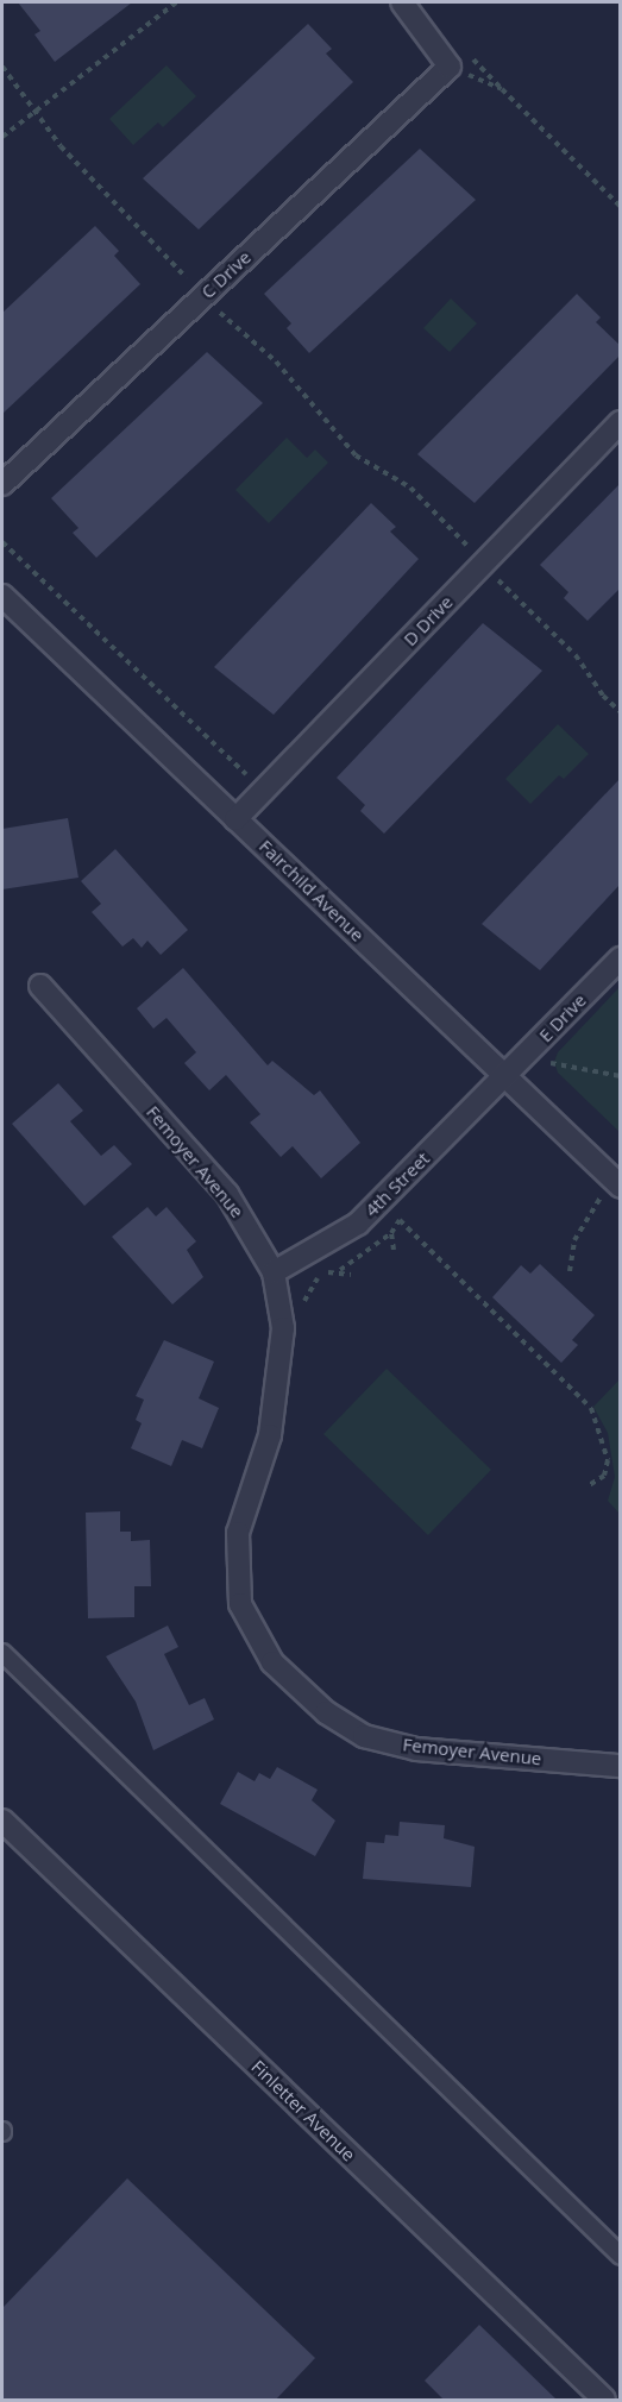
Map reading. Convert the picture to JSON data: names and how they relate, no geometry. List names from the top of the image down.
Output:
{
  "streets": {
    "street": [
      "C Drive",
      "D Drive",
      "Fairchild Avenue",
      "E Drive",
      "Femoyer Avenue",
      "4th Street",
      "Finletter Avenue"
    ]
  },
  "crossings": [
    ["D Drive", "Fairchild Avenue"],
    ["Fairchild Avenue", "E Drive"],
    ["Fairchild Avenue", "4th Street"],
    ["E Drive", "4th Street"],
    ["Femoyer Avenue", "4th Street"]
  ]
}
